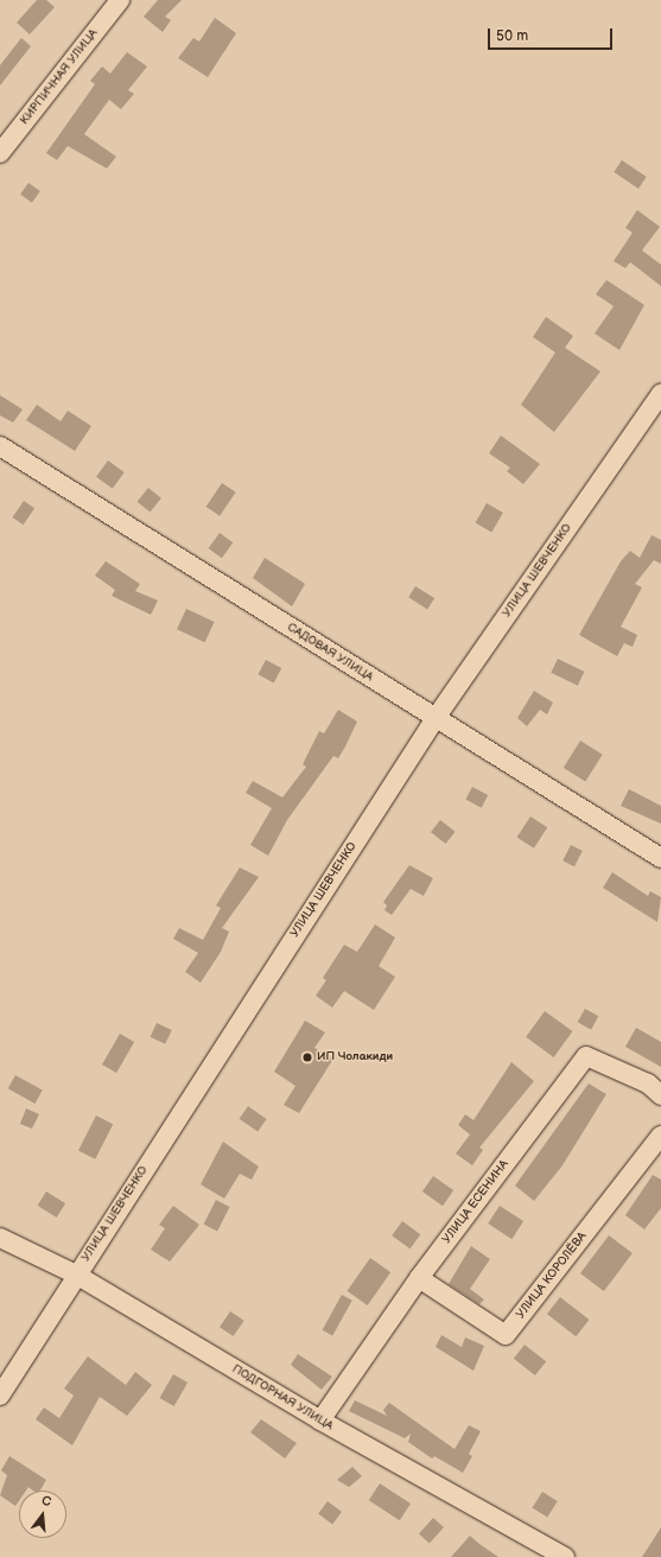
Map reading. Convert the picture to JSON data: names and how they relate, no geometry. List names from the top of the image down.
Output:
{
  "streets": {
    "street": [
      "КИРПИЧНАЯ УЛИЦА",
      "УЛИЦА ШЕВЧЕНКО",
      "САДОВАЯ УЛИЦА",
      "УЛИЦА ЕСЕНИНА",
      "УЛИЦА КОРОЛЁВА",
      "ПОДГОРНАЯ УЛИЦА"
    ]
  },
  "crossings": [
    ["УЛИЦА ШЕВЧЕНКО", "САДОВАЯ УЛИЦА"],
    ["УЛИЦА ШЕВЧЕНКО", "ПОДГОРНАЯ УЛИЦА"],
    ["УЛИЦА ЕСЕНИНА", "УЛИЦА КОРОЛЁВА"],
    ["УЛИЦА ЕСЕНИНА", "ПОДГОРНАЯ УЛИЦА"]
  ],
  "places": ["ИП Чолакиди"],
  "scale_bar": "50 m",
  "north": "top"
}
